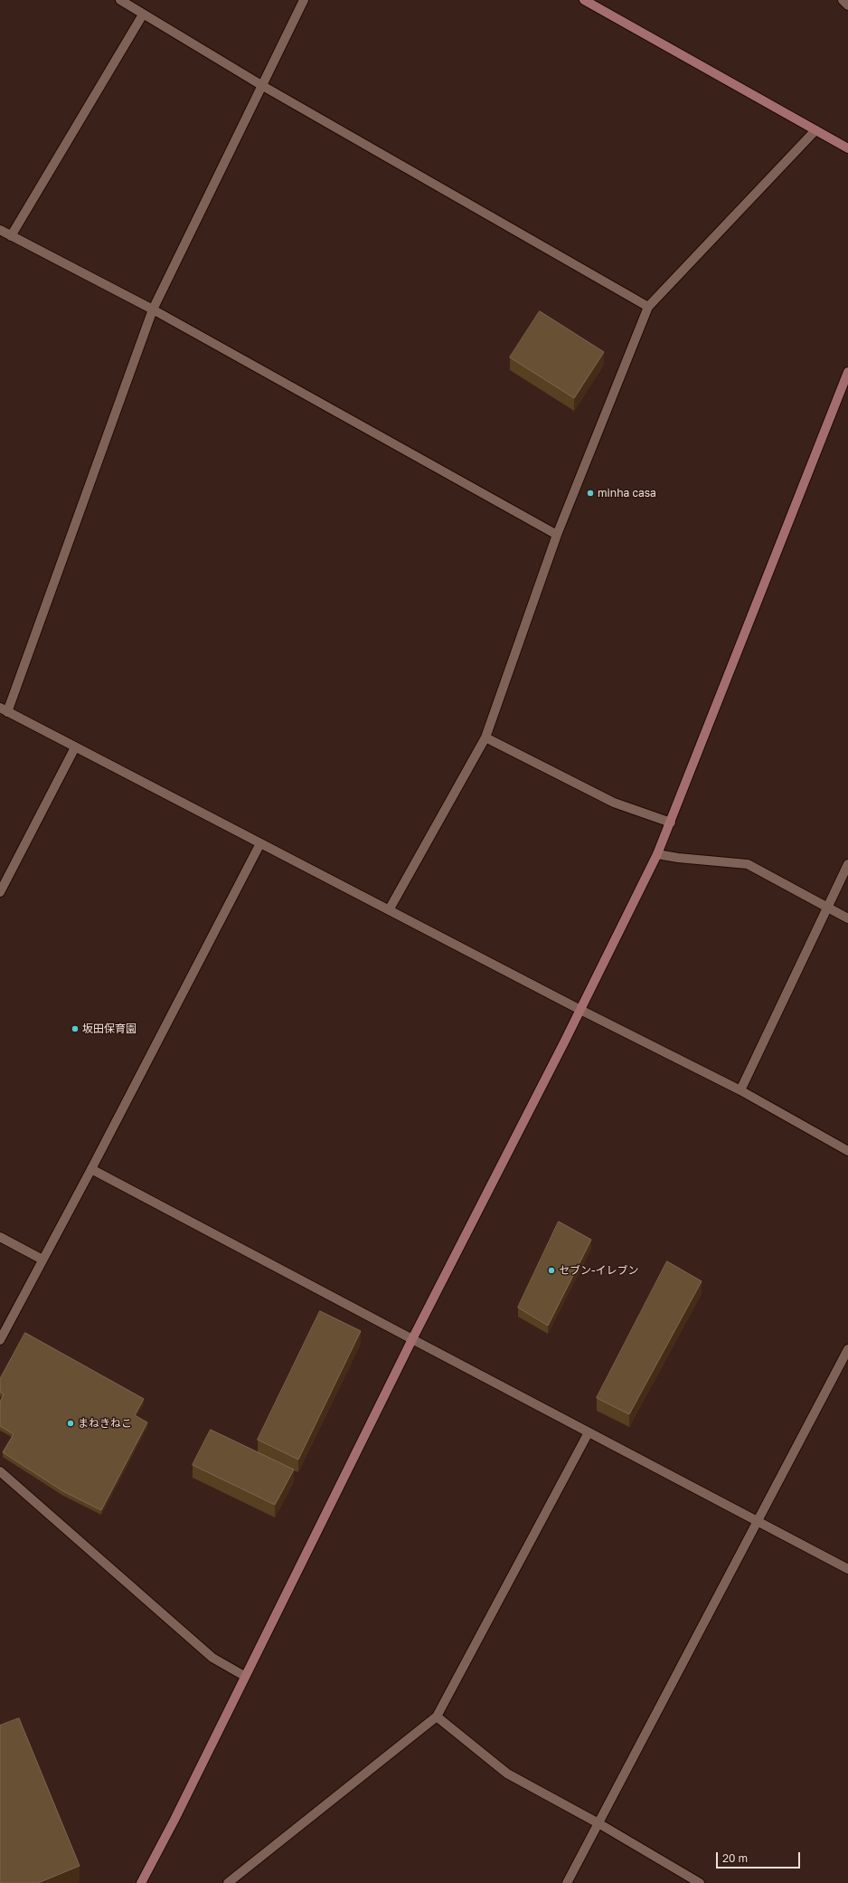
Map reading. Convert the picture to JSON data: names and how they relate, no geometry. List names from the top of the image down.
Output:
{
  "places": [
    "minha casa",
    "坂田保育園",
    "セブン-イレブン",
    "まねきねこ"
  ],
  "scale_bar": "20 m"
}
